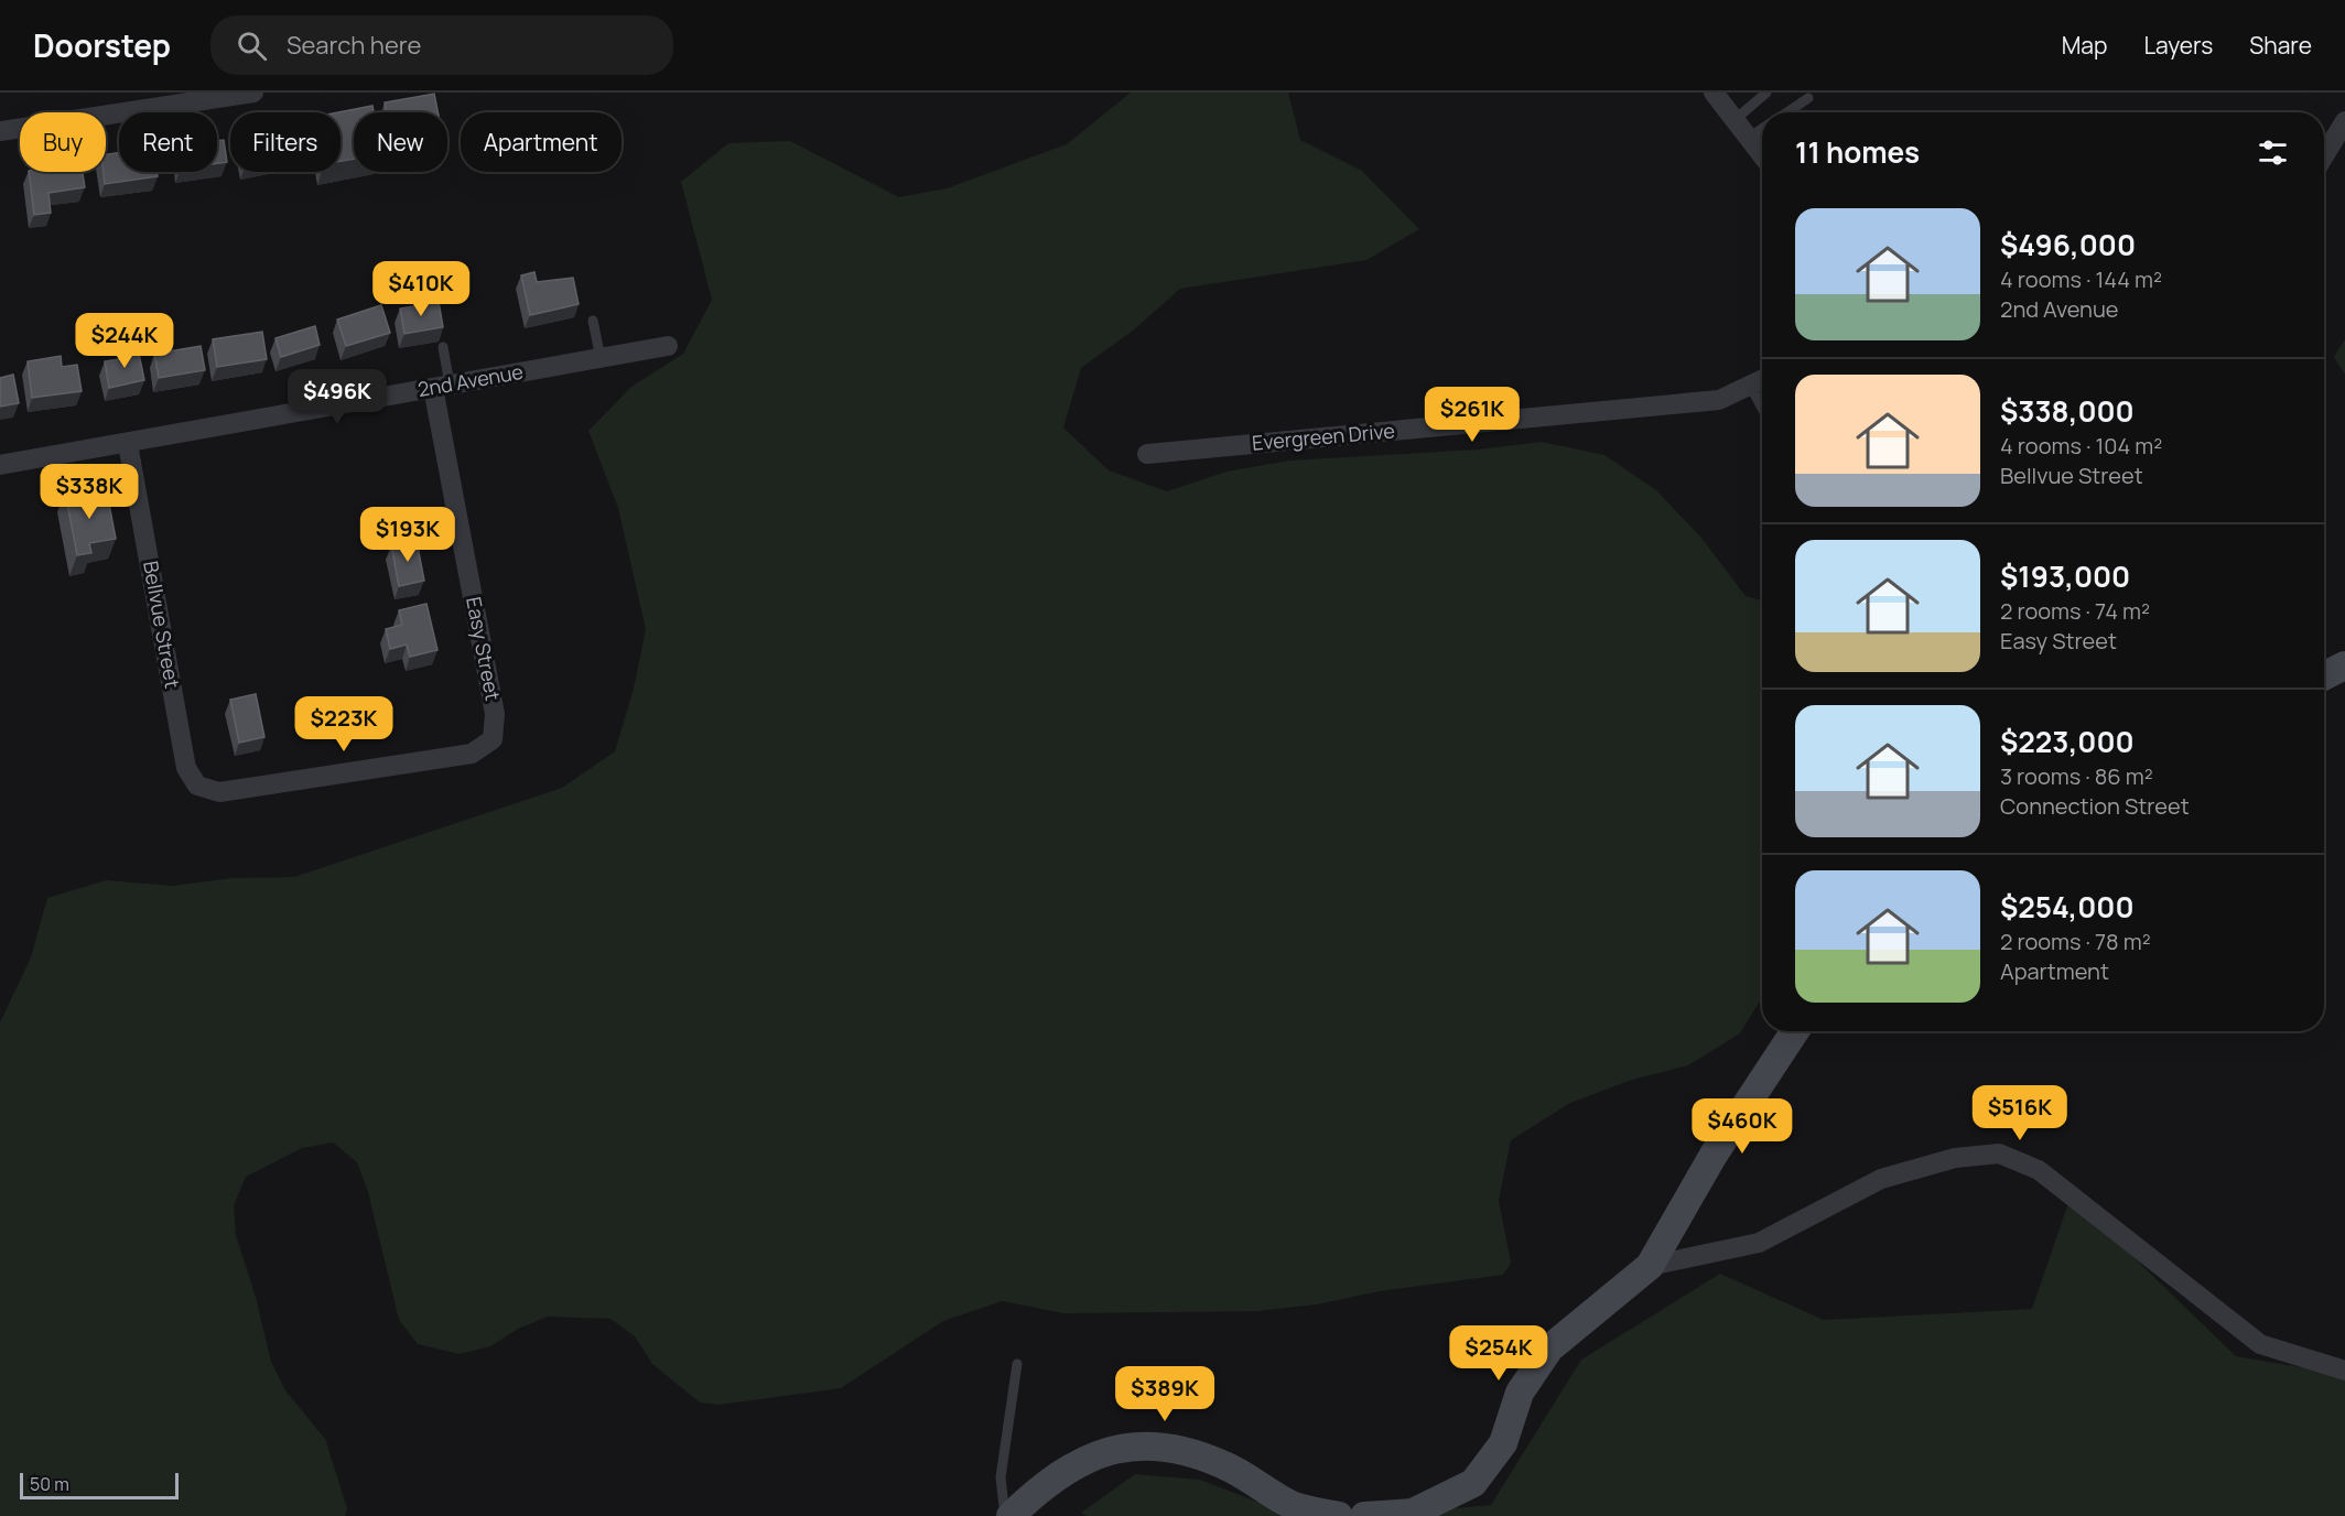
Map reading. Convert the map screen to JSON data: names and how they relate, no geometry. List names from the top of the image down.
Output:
{
  "streets": {
    "street": [
      "2nd Avenue",
      "Evergreen Drive",
      "Bellvue Street",
      "Easy Street"
    ]
  },
  "crossings": [
    ["2nd Avenue", "Bellvue Street"],
    ["2nd Avenue", "Easy Street"],
    ["Bellvue Street", "Easy Street"]
  ],
  "scale_bar": "50 m",
  "page": {
    "header": "Doorstep",
    "search": "Search here",
    "nav": ["Map", "Layers", "Share"],
    "chip": [
      "Buy",
      "Rent",
      "Filters",
      "New",
      "Apartment"
    ],
    "heading": "11 homes",
    "list": [
      {
        "name": "$496,000",
        "note": "4 rooms · 144 m² · 2nd Avenue"
      },
      {
        "name": "$338,000",
        "note": "4 rooms · 104 m² · Bellvue Street"
      },
      {
        "name": "$193,000",
        "note": "2 rooms · 74 m² · Easy Street"
      },
      {
        "name": "$223,000",
        "note": "3 rooms · 86 m² · Connection Street"
      },
      {
        "name": "$254,000",
        "note": "2 rooms · 78 m² · Apartment"
      }
    ],
    "price": [
      "$410K",
      "$244K",
      "$496K",
      "$261K",
      "$338K",
      "$193K",
      "$223K",
      "$516K",
      "$460K",
      "$254K",
      "$389K"
    ],
    "scale": "50 m"
  }
}
